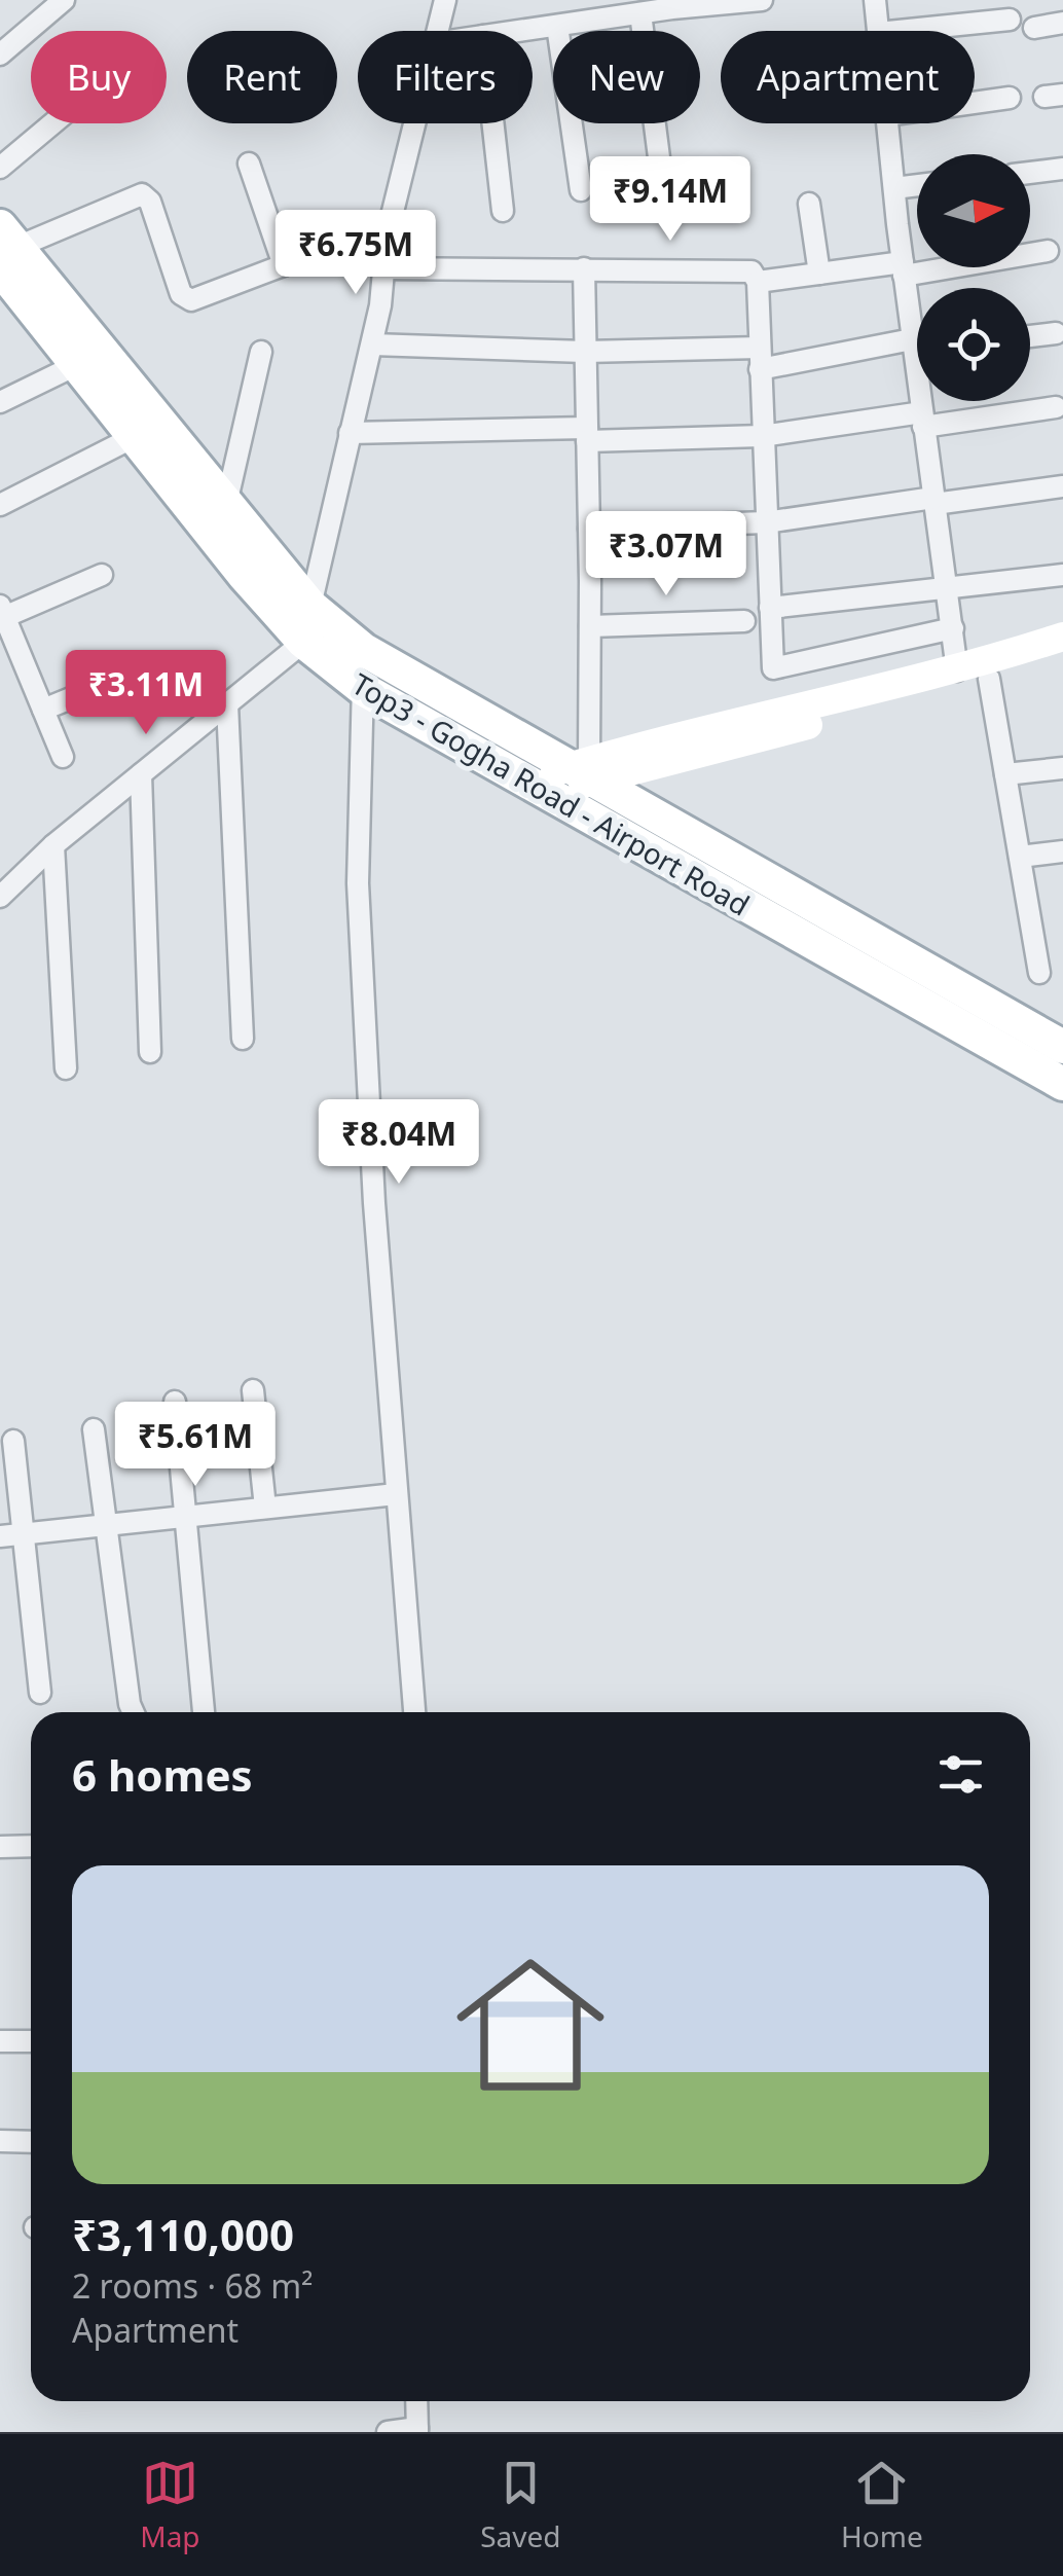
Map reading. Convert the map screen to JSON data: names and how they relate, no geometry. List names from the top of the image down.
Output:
{
  "streets": {
    "main road": ["Top3 - Gogha Road - Airport Road"]
  },
  "north": "right",
  "page": {
    "chip": [
      "Buy",
      "Rent",
      "Filters",
      "New",
      "Apartment"
    ],
    "price": [
      "₹9.14M",
      "₹6.75M",
      "₹3.07M",
      "₹3.11M",
      "₹8.04M",
      "₹5.61M"
    ],
    "heading": "6 homes",
    "list": [
      {
        "name": "₹3,110,000",
        "note": "2 rooms · 68 m² · Apartment"
      }
    ],
    "tabs": ["Map", "Saved", "Home"]
  }
}
